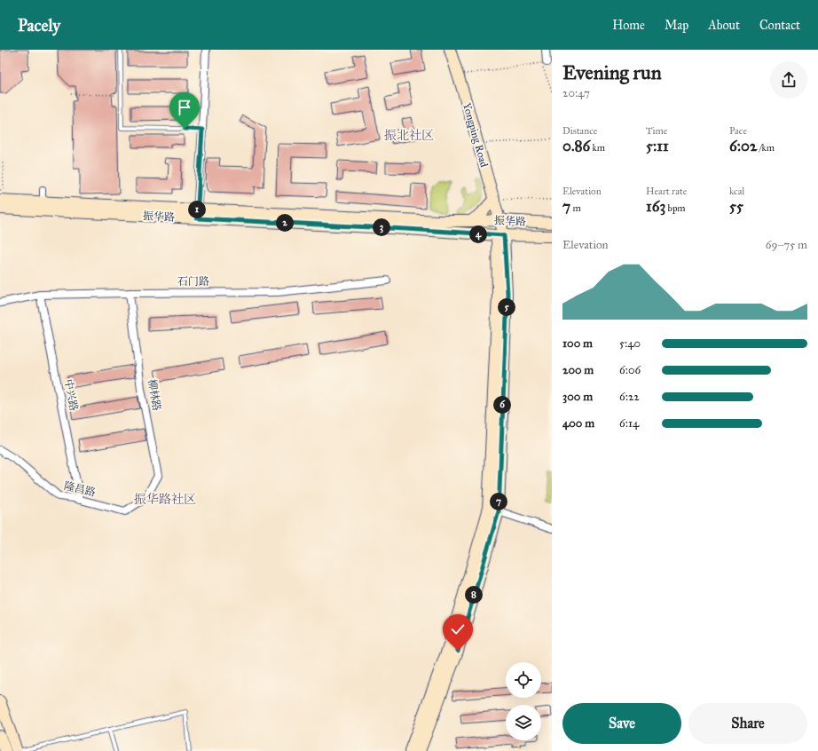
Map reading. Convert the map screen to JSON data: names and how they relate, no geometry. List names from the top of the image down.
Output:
{
  "streets": {
    "main road": ["Yongping Road", "振华路"],
    "street": [
      "石门路",
      "中兴路",
      "柳林路",
      "隆昌路"
    ]
  },
  "crossings": [
    ["Yongping Road", "振华路"],
    ["石门路", "中兴路"],
    ["石门路", "柳林路"],
    ["中兴路", "隆昌路"],
    ["柳林路", "隆昌路"]
  ],
  "districts": ["振北社区", "振华路社区"],
  "page": {
    "header": "Pacely",
    "nav": [
      "Home",
      "Map",
      "About",
      "Contact"
    ],
    "heading": ["Evening run", "20:47"],
    "stats": [
      ["Distance", "0.86 km"],
      ["Time", "5:11"],
      ["Pace", "6:02 /km"],
      ["Elevation", "7 m"],
      ["Heart rate", "163 bpm"],
      ["kcal", "55"]
    ],
    "pins": [
      "1",
      "2",
      "3",
      "4",
      "5",
      "6",
      "7",
      "8"
    ],
    "chart": ["Elevation", "69–75 m"],
    "list": [
      {
        "name": "100 m",
        "note": "5:40"
      },
      {
        "name": "200 m",
        "note": "6:06"
      },
      {
        "name": "300 m",
        "note": "6:22"
      },
      {
        "name": "400 m",
        "note": "6:14"
      }
    ],
    "buttons": ["Save", "Share"]
  }
}
